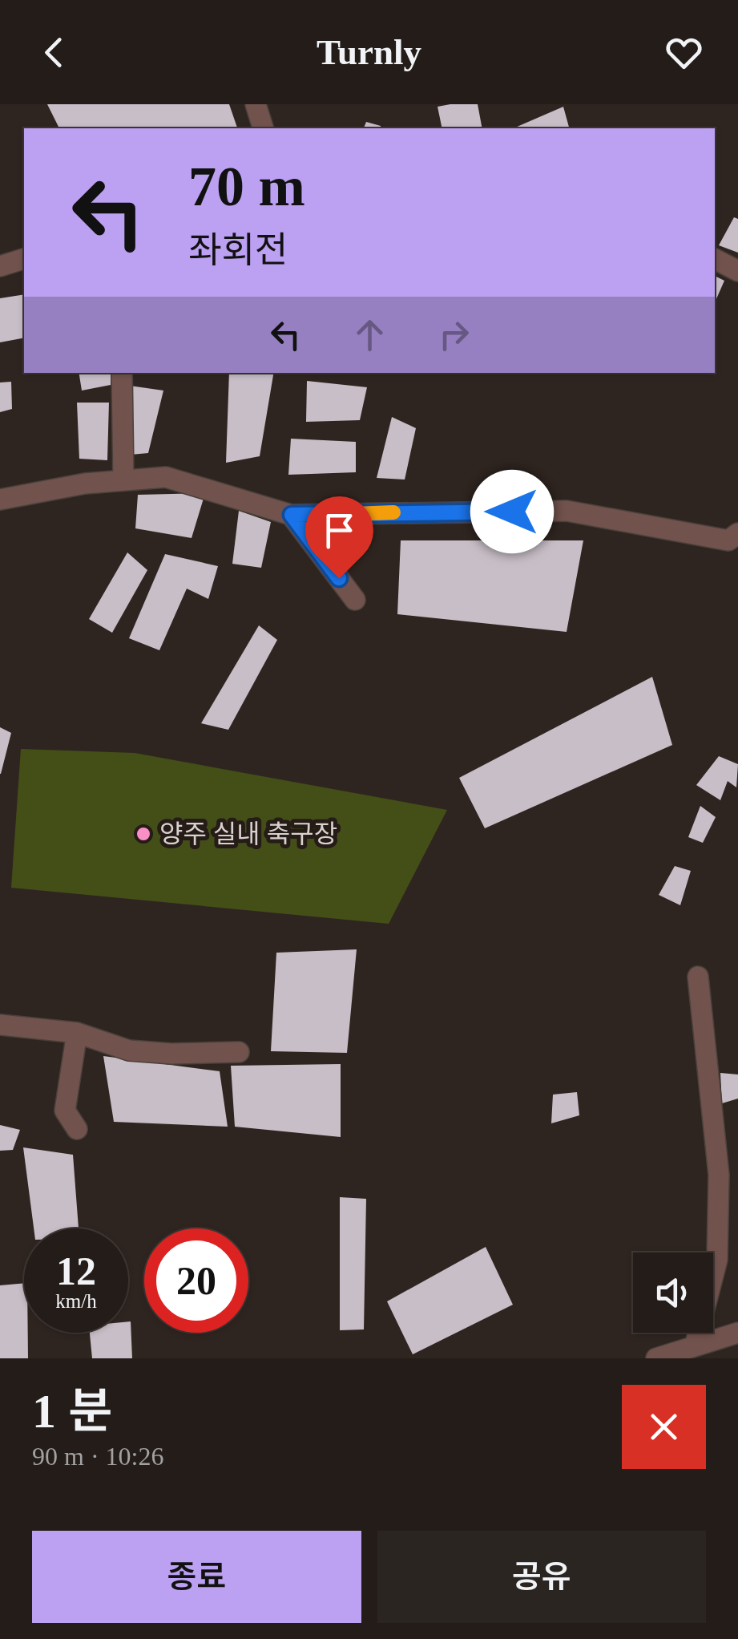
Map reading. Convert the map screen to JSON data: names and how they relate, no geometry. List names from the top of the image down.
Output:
{
  "places": ["양주 실내 축구장"],
  "page": {
    "header": "Turnly",
    "turn": ["70 m", "좌회전"],
    "speed": "12 km/h",
    "limit": "20",
    "heading": ["1 분", "90 m · 10:26"],
    "buttons": ["종료", "공유"]
  }
}
